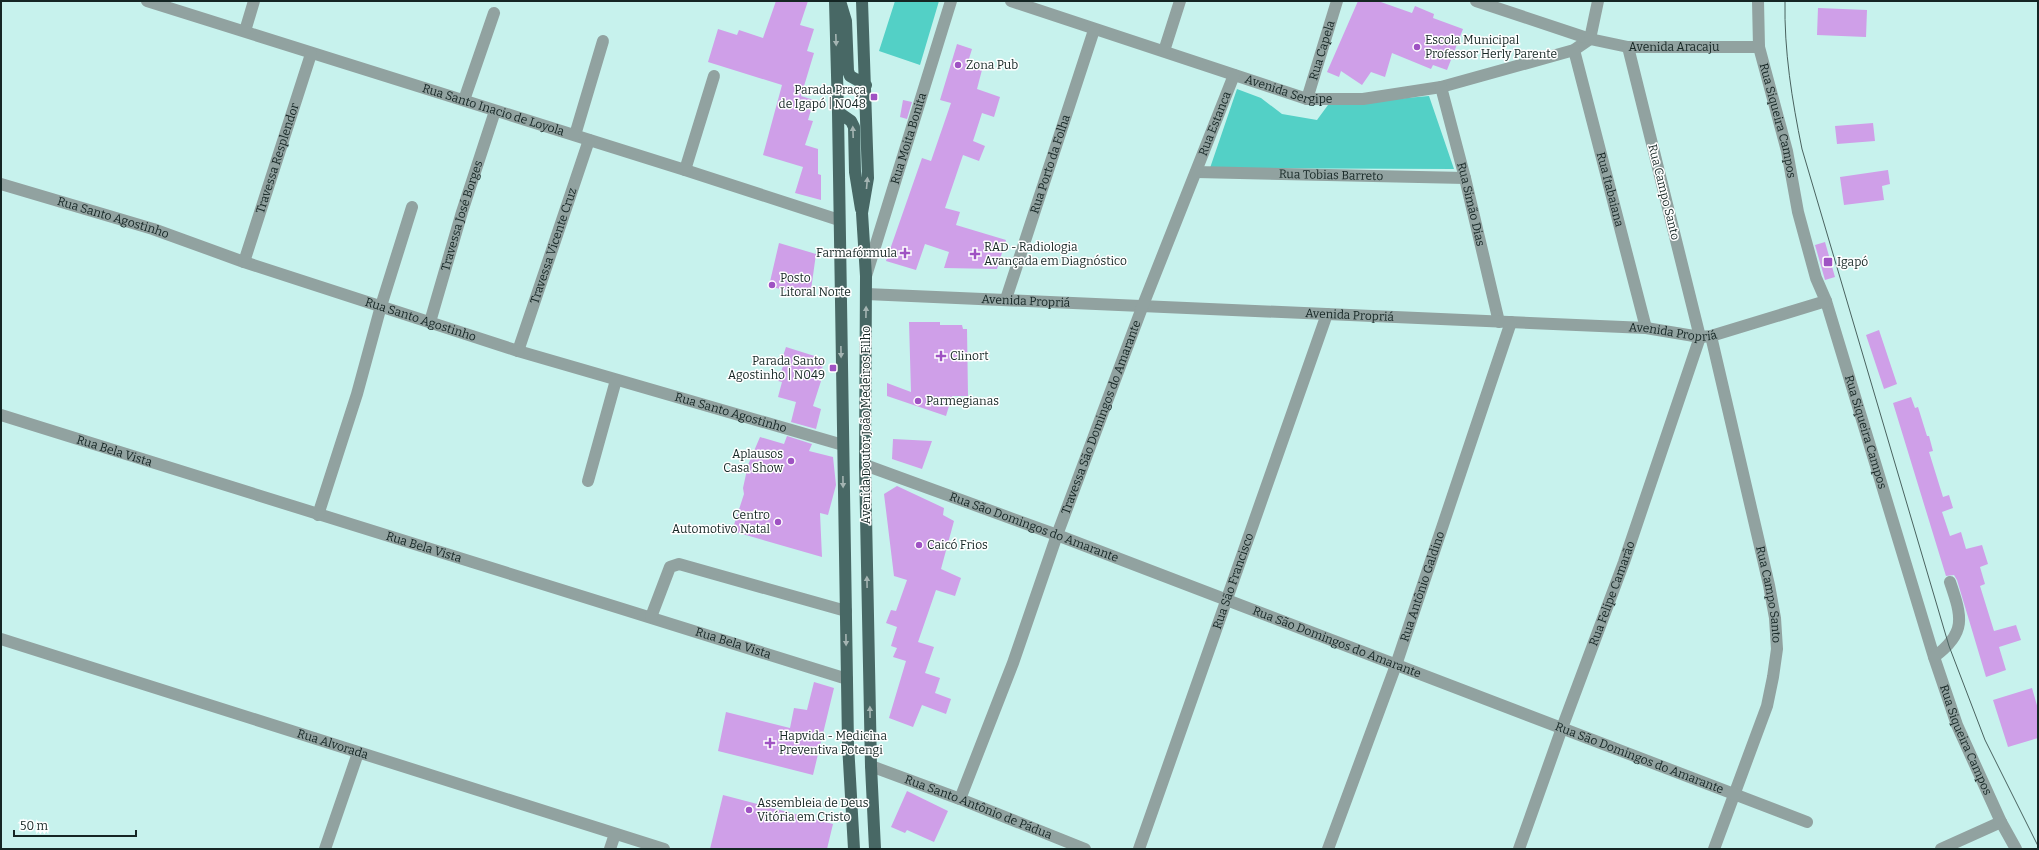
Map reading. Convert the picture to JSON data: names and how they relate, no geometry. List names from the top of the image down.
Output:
{
  "streets": {
    "main road": ["Avenida Doutor João Medeiros Filho"],
    "street": [
      "Avenida Aracaju",
      "Rua Capela",
      "Avenida Sergipe",
      "Rua Santo Inacio de Loyola",
      "Rua Siqueira Campos",
      "Rua Estanca",
      "Rua Moita Bonita",
      "Travessa Resplendor",
      "Rua Porto da Folha",
      "Rua Tobias Barreto",
      "Rua Itabaiana",
      "Rua Campo Santo",
      "Rua Simão Dias",
      "Travessa José Borges",
      "Rua Santo Agostinho",
      "Travessa Vicente Cruz",
      "Avenida Propriá",
      "Travessa São Domingos do Amarante",
      "Rua Bela Vista",
      "Rua São Domingos do Amarante",
      "Rua São Francisco",
      "Rua Antônio Galdino",
      "Rua Felipe Camarão",
      "Rua Alvorada",
      "Rua Santo Antônio de Pádua"
    ]
  },
  "crossings": [
    ["Avenida Aracaju", "Rua Siqueira Campos"],
    ["Avenida Aracaju", "Rua Campo Santo"],
    ["Rua Capela", "Avenida Sergipe"],
    ["Avenida Sergipe", "Rua Estanca"],
    ["Avenida Sergipe", "Rua Porto da Folha"],
    ["Avenida Sergipe", "Rua Itabaiana"],
    ["Avenida Sergipe", "Rua Simão Dias"],
    ["Rua Santo Inacio de Loyola", "Travessa Resplendor"],
    ["Rua Santo Inacio de Loyola", "Travessa José Borges"],
    ["Rua Santo Inacio de Loyola", "Travessa Vicente Cruz"],
    ["Rua Santo Inacio de Loyola", "Avenida Doutor João Medeiros Filho"],
    ["Rua Siqueira Campos", "Avenida Propriá"],
    ["Rua Estanca", "Rua Tobias Barreto"],
    ["Rua Estanca", "Travessa São Domingos do Amarante"],
    ["Rua Moita Bonita", "Avenida Doutor João Medeiros Filho"],
    ["Travessa Resplendor", "Rua Santo Agostinho"],
    ["Rua Porto da Folha", "Avenida Propriá"],
    ["Rua Tobias Barreto", "Rua Simão Dias"],
    ["Rua Tobias Barreto", "Travessa São Domingos do Amarante"],
    ["Rua Itabaiana", "Avenida Propriá"],
    ["Rua Campo Santo", "Avenida Propriá"],
    ["Rua Campo Santo", "Rua São Domingos do Amarante"],
    ["Rua Campo Santo", "Rua Felipe Camarão"],
    ["Rua Simão Dias", "Avenida Propriá"],
    ["Rua Simão Dias", "Rua Antônio Galdino"],
    ["Travessa José Borges", "Rua Santo Agostinho"],
    ["Rua Santo Agostinho", "Travessa Vicente Cruz"],
    ["Rua Santo Agostinho", "Avenida Doutor João Medeiros Filho"],
    ["Avenida Propriá", "Travessa São Domingos do Amarante"],
    ["Avenida Propriá", "Avenida Doutor João Medeiros Filho"],
    ["Avenida Propriá", "Rua São Francisco"],
    ["Avenida Propriá", "Rua Antônio Galdino"],
    ["Avenida Propriá", "Rua Felipe Camarão"],
    ["Travessa São Domingos do Amarante", "Rua São Domingos do Amarante"],
    ["Travessa São Domingos do Amarante", "Rua Santo Antônio de Pádua"],
    ["Avenida Doutor João Medeiros Filho", "Rua Bela Vista"],
    ["Avenida Doutor João Medeiros Filho", "Rua São Domingos do Amarante"],
    ["Avenida Doutor João Medeiros Filho", "Rua Santo Antônio de Pádua"],
    ["Rua São Domingos do Amarante", "Rua São Francisco"],
    ["Rua São Domingos do Amarante", "Rua Antônio Galdino"],
    ["Rua São Domingos do Amarante", "Rua Felipe Camarão"]
  ],
  "places": {
    "other": [
      "Escola Municipal Professor Herly Parente",
      "Zona Pub",
      "Posto Litoral Norte",
      "Parmegianas",
      "Aplausos Casa Show",
      "Centro Automotivo Natal",
      "Caicó Frios",
      "Assembleia de Deus Vitória em Cristo"
    ],
    "transit": ["Parada Praça de Igapó | N048", "Igapó", "Parada Santo Agostinho | N049"],
    "health": [
      "Farmafórmula",
      "RAD - Radiologia Avançada em Diagnóstico",
      "Clinort",
      "Hapvida - Medicina Preventiva Potengi"
    ]
  },
  "scale_bar": "50 m"
}
